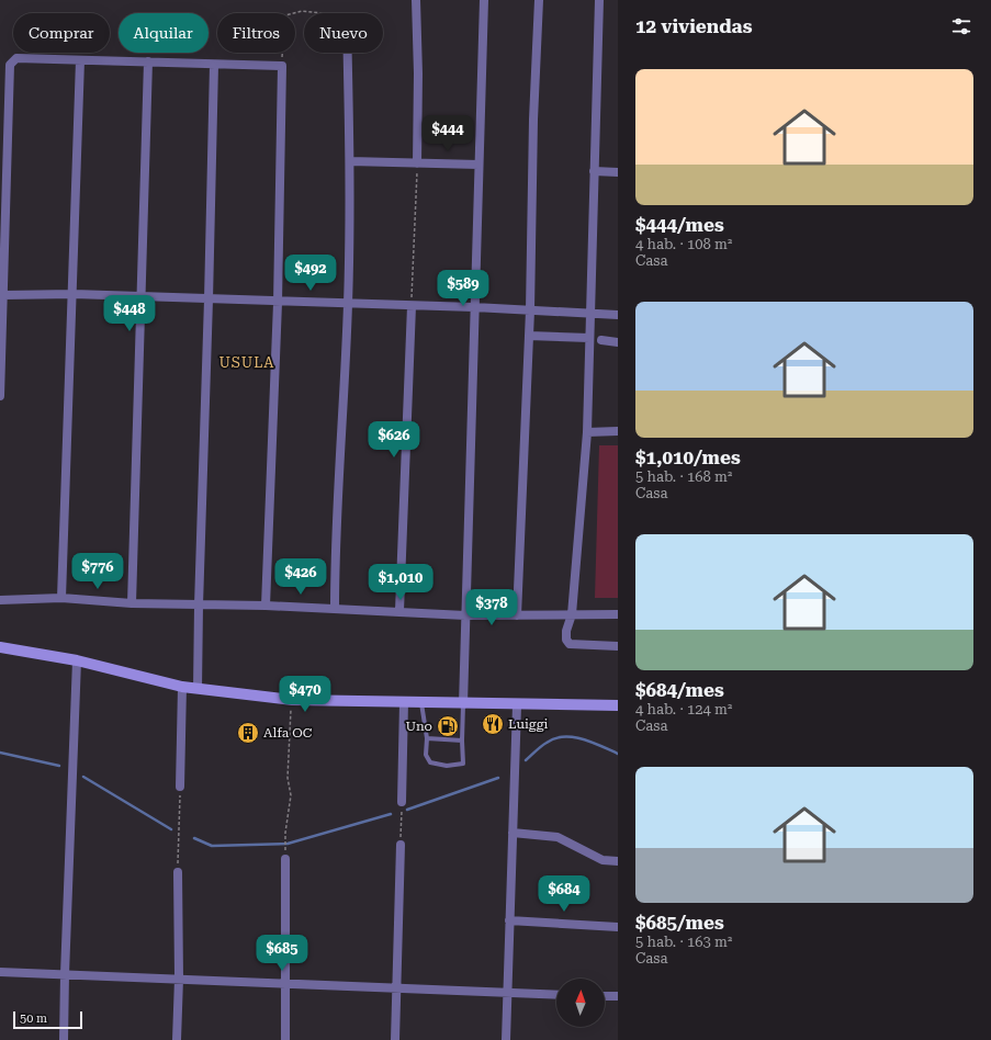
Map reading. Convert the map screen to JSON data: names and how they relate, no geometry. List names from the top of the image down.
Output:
{
  "districts": ["USULA"],
  "places": {
    "restaurant": ["Luiggi"],
    "fuel station": ["Uno"],
    "building": ["Alfa OC"]
  },
  "scale_bar": "50 m",
  "north": "top",
  "page": {
    "heading": "12 viviendas",
    "chip": [
      "Comprar",
      "Alquilar",
      "Filtros",
      "Nuevo"
    ],
    "list": [
      {
        "name": "$444/mes",
        "note": "4 hab. · 108 m² · Casa"
      },
      {
        "name": "$1,010/mes",
        "note": "5 hab. · 168 m² · Casa"
      },
      {
        "name": "$684/mes",
        "note": "4 hab. · 124 m² · Casa"
      },
      {
        "name": "$685/mes",
        "note": "5 hab. · 163 m² · Casa"
      }
    ],
    "price": [
      "$444",
      "$492",
      "$589",
      "$448",
      "$626",
      "$776",
      "$426",
      "$1,010",
      "$378",
      "$470",
      "$684",
      "$685"
    ],
    "scale": "50 m"
  }
}
